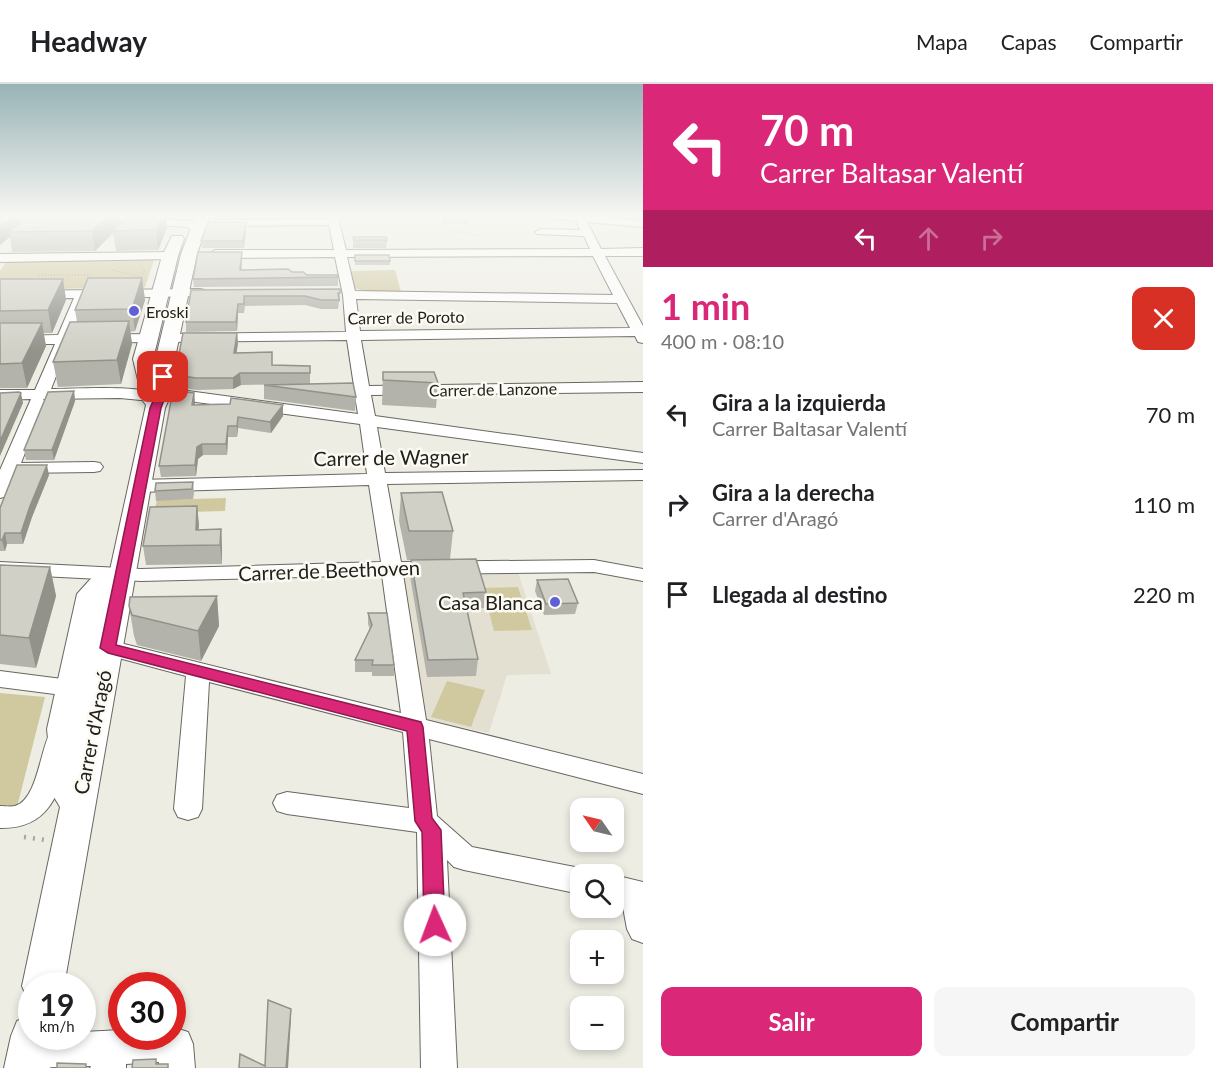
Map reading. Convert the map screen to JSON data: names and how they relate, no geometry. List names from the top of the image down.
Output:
{
  "streets": {
    "main road": ["Carrer d'Aragó"],
    "street": [
      "Carrer de Poroto",
      "Carrer de Lanzone",
      "Carrer de Wagner",
      "Carrer de Beethoven"
    ]
  },
  "crossings": [
    ["Carrer de Poroto", "Carrer d'Aragó"],
    ["Carrer de Wagner", "Carrer d'Aragó"],
    ["Carrer de Beethoven", "Carrer d'Aragó"]
  ],
  "places": ["Eroski", "Casa Blanca"],
  "north": "top left",
  "page": {
    "header": "Headway",
    "nav": ["Mapa", "Capas", "Compartir"],
    "turn": ["70 m", "Carrer Baltasar Valentí"],
    "heading": ["1 min", "400 m · 08:10"],
    "list": [
      {
        "name": "Gira a la izquierda",
        "note": "Carrer Baltasar Valentí",
        "value": "70 m"
      },
      {
        "name": "Gira a la derecha",
        "note": "Carrer d'Aragó",
        "value": "110 m"
      },
      {
        "name": "Llegada al destino",
        "value": "220 m"
      }
    ],
    "map_buttons": ["+", "−"],
    "speed": "19 km/h",
    "limit": "30",
    "buttons": ["Salir", "Compartir"]
  }
}
